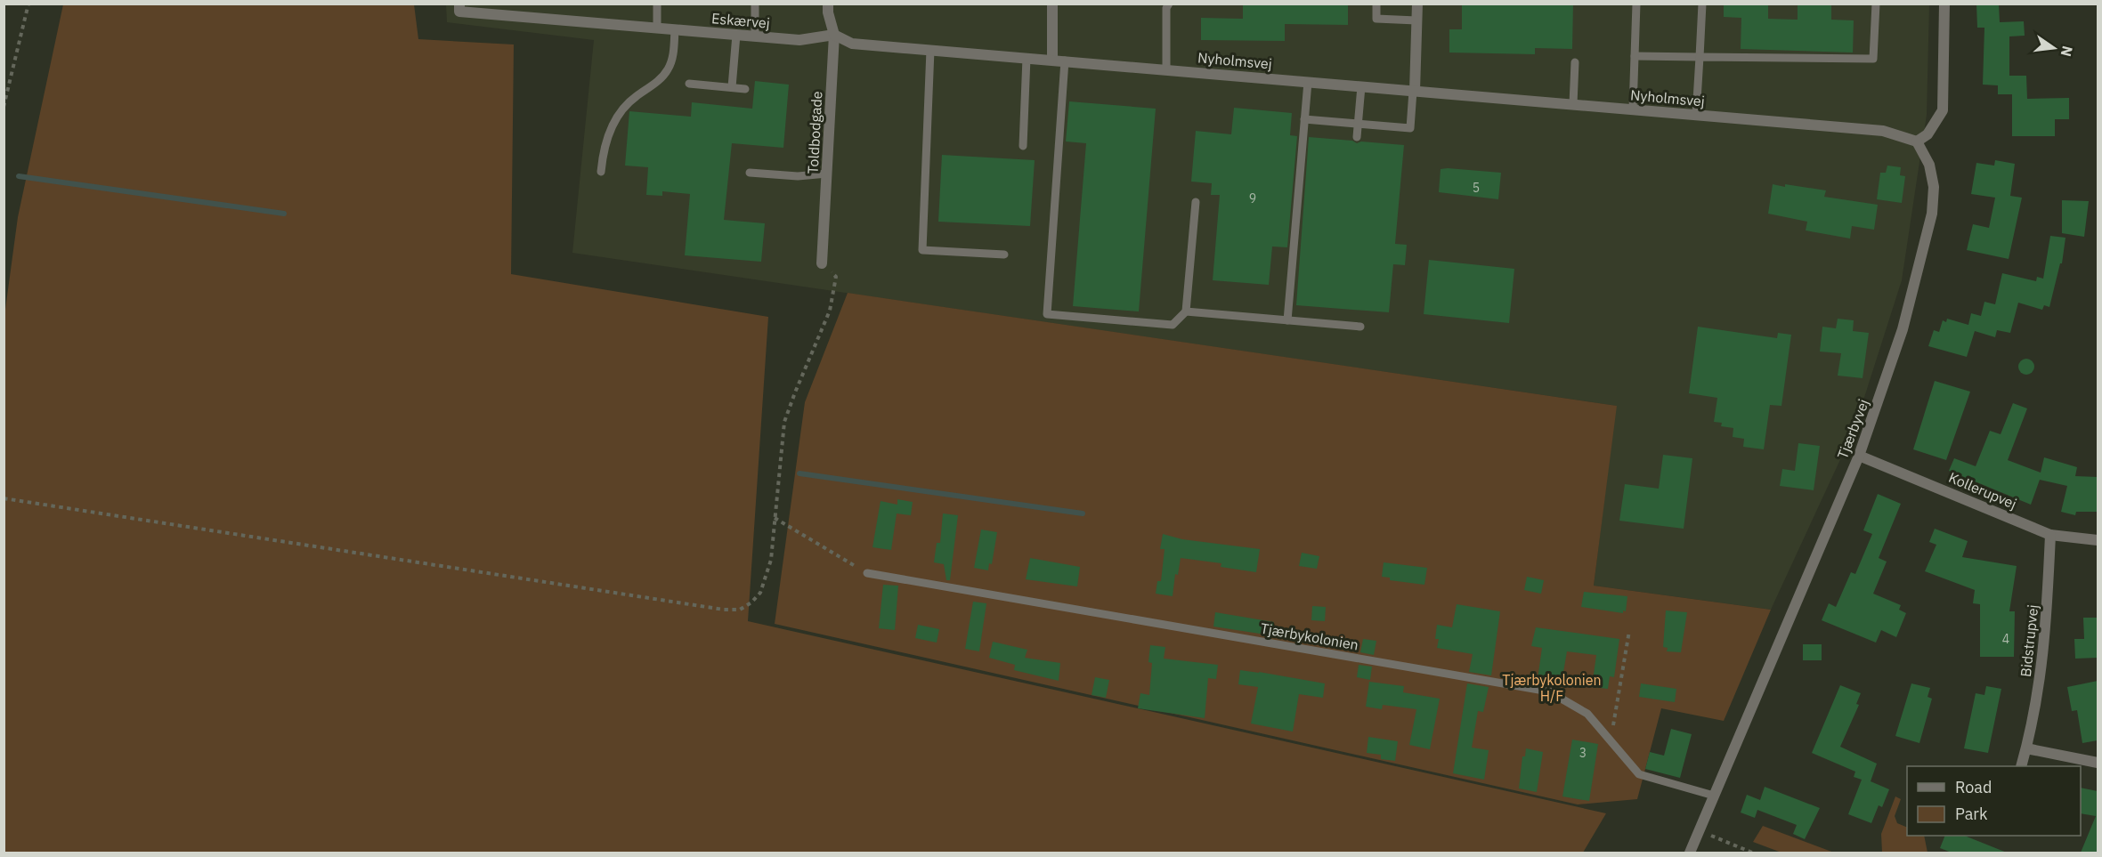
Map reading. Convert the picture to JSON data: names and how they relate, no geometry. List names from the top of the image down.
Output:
{
  "streets": {
    "street": [
      "Eskærvej",
      "Nyholmsvej",
      "Toldbodgade",
      "Tjærbyvej",
      "Kollerupvej",
      "Bidstrupvej"
    ],
    "lane": ["Tjærbykolonien"]
  },
  "crossings": [
    ["Eskærvej", "Nyholmsvej"],
    ["Eskærvej", "Toldbodgade"],
    ["Nyholmsvej", "Toldbodgade"],
    ["Nyholmsvej", "Tjærbyvej"],
    ["Tjærbyvej", "Kollerupvej"],
    ["Tjærbyvej", "Tjærbykolonien"],
    ["Kollerupvej", "Bidstrupvej"]
  ],
  "parks": ["Tjærbykolonien H/F"],
  "house_numbers": [
    "5",
    "9",
    "4",
    "3"
  ],
  "legend": ["Road", "Park"],
  "north": "right"
}
